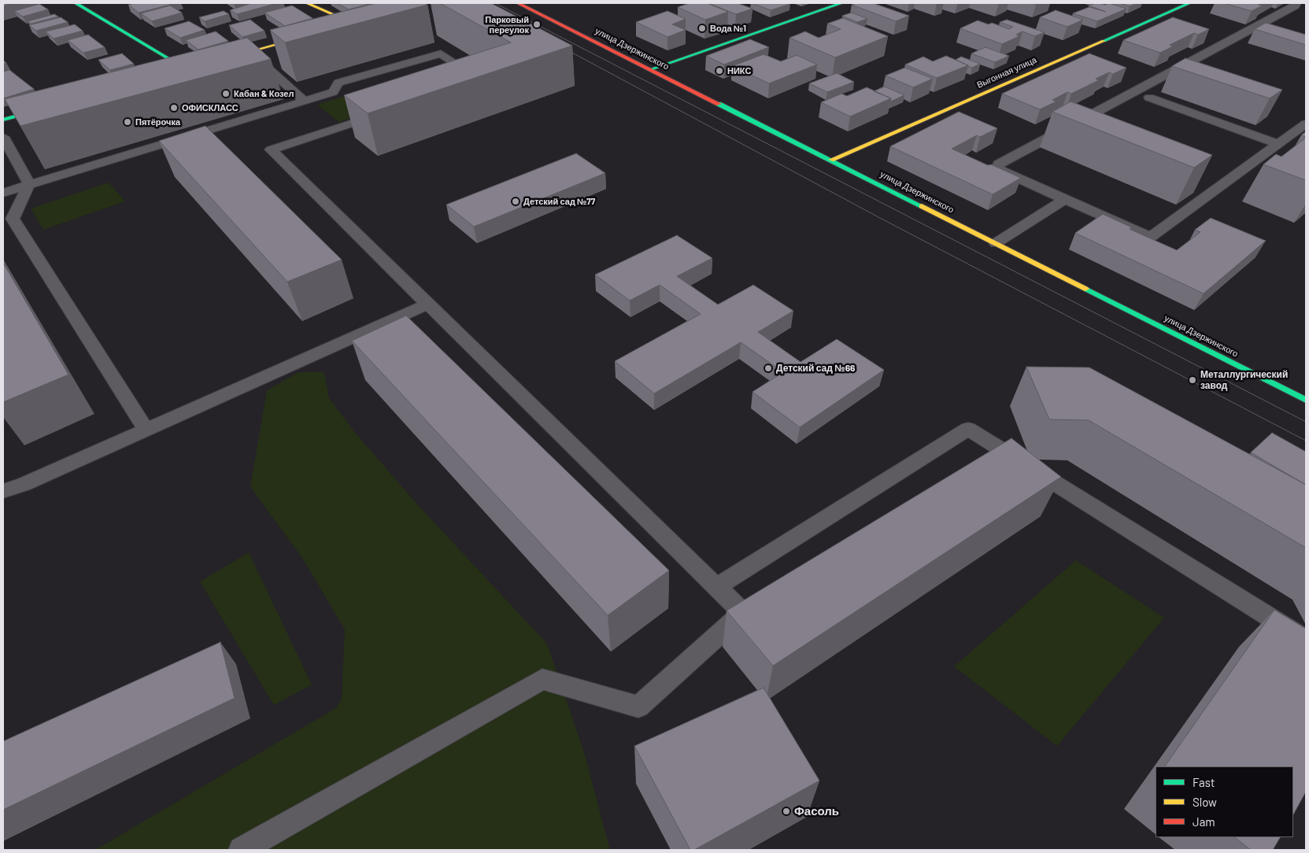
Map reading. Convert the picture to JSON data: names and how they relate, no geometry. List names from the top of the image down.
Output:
{
  "streets": {
    "street": ["улица Дзержинского", "Выгонная улица"]
  },
  "crossings": [
    ["улица Дзержинского", "Выгонная улица"]
  ],
  "places": [
    "Парковый переулок",
    "Вода №1",
    "НИКС",
    "Кабан & Козел",
    "ОФИСКЛАСС",
    "Пятёрочка",
    "Детский сад №77",
    "Детский сад №66",
    "Металлургический завод",
    "Фасоль"
  ],
  "legend": ["Fast", "Slow", "Jam"]
}
